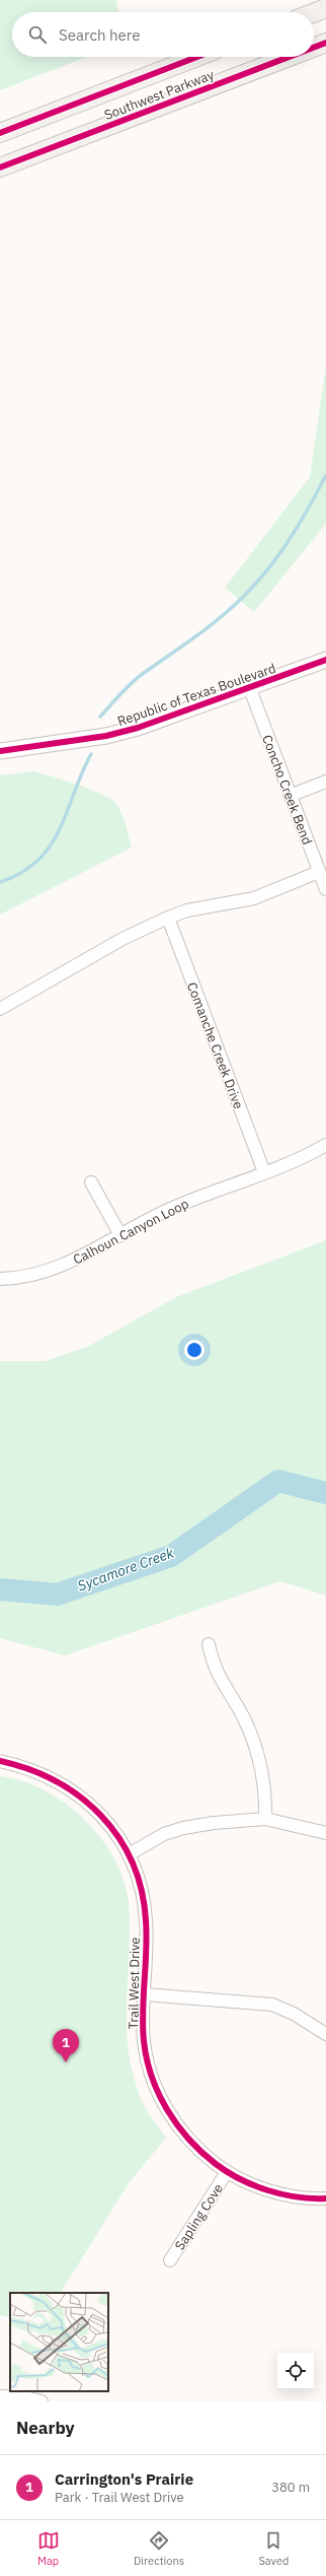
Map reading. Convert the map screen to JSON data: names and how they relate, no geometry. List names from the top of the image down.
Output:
{
  "streets": {
    "main road": ["Southwest Parkway"],
    "street": [
      "Republic of Texas Boulevard",
      "Concho Creek Bend",
      "Comanche Creek Drive",
      "Calhoun Canyon Loop",
      "Trail West Drive",
      "Sapling Cove"
    ]
  },
  "crossings": [
    ["Republic of Texas Boulevard", "Concho Creek Bend"],
    ["Comanche Creek Drive", "Calhoun Canyon Loop"],
    ["Trail West Drive", "Sapling Cove"]
  ],
  "water": ["Sycamore Creek"],
  "page": {
    "search": "Search here",
    "pins": "1",
    "heading": "Nearby",
    "list": [
      {
        "mark": "1",
        "name": "Carrington's Prairie",
        "note": "Park · Trail West Drive",
        "value": "380 m"
      }
    ],
    "nav": ["Map", "Directions", "Saved"]
  }
}
